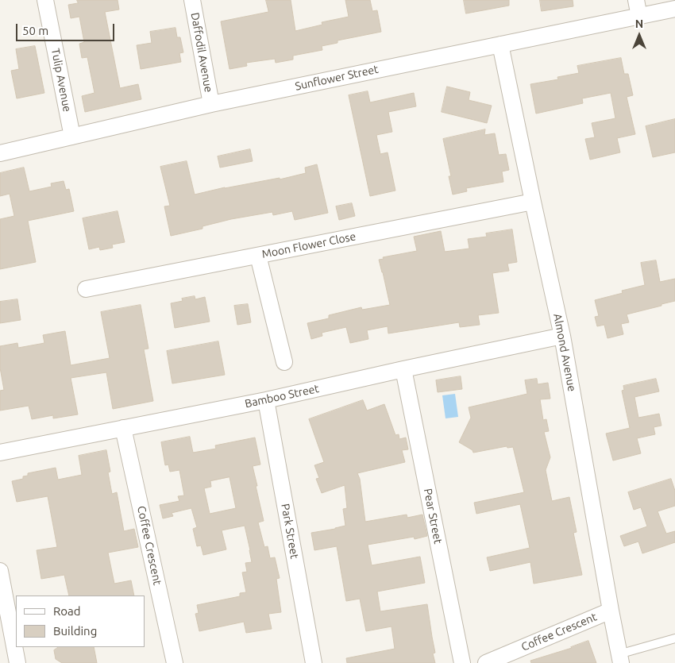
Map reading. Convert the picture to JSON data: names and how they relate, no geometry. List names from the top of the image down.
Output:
{
  "streets": {
    "street": [
      "Daffodil Avenue",
      "Sunflower Street",
      "Tulip Avenue",
      "Moon Flower Close",
      "Almond Avenue",
      "Bamboo Street",
      "Pear Street",
      "Park Street",
      "Coffee Crescent"
    ]
  },
  "crossings": [
    ["Daffodil Avenue", "Sunflower Street"],
    ["Sunflower Street", "Tulip Avenue"],
    ["Sunflower Street", "Almond Avenue"],
    ["Moon Flower Close", "Almond Avenue"],
    ["Almond Avenue", "Bamboo Street"],
    ["Almond Avenue", "Coffee Crescent"],
    ["Bamboo Street", "Pear Street"],
    ["Bamboo Street", "Park Street"],
    ["Bamboo Street", "Coffee Crescent"]
  ],
  "legend": ["Road", "Building"],
  "scale_bar": "50 m",
  "north": "top"
}
